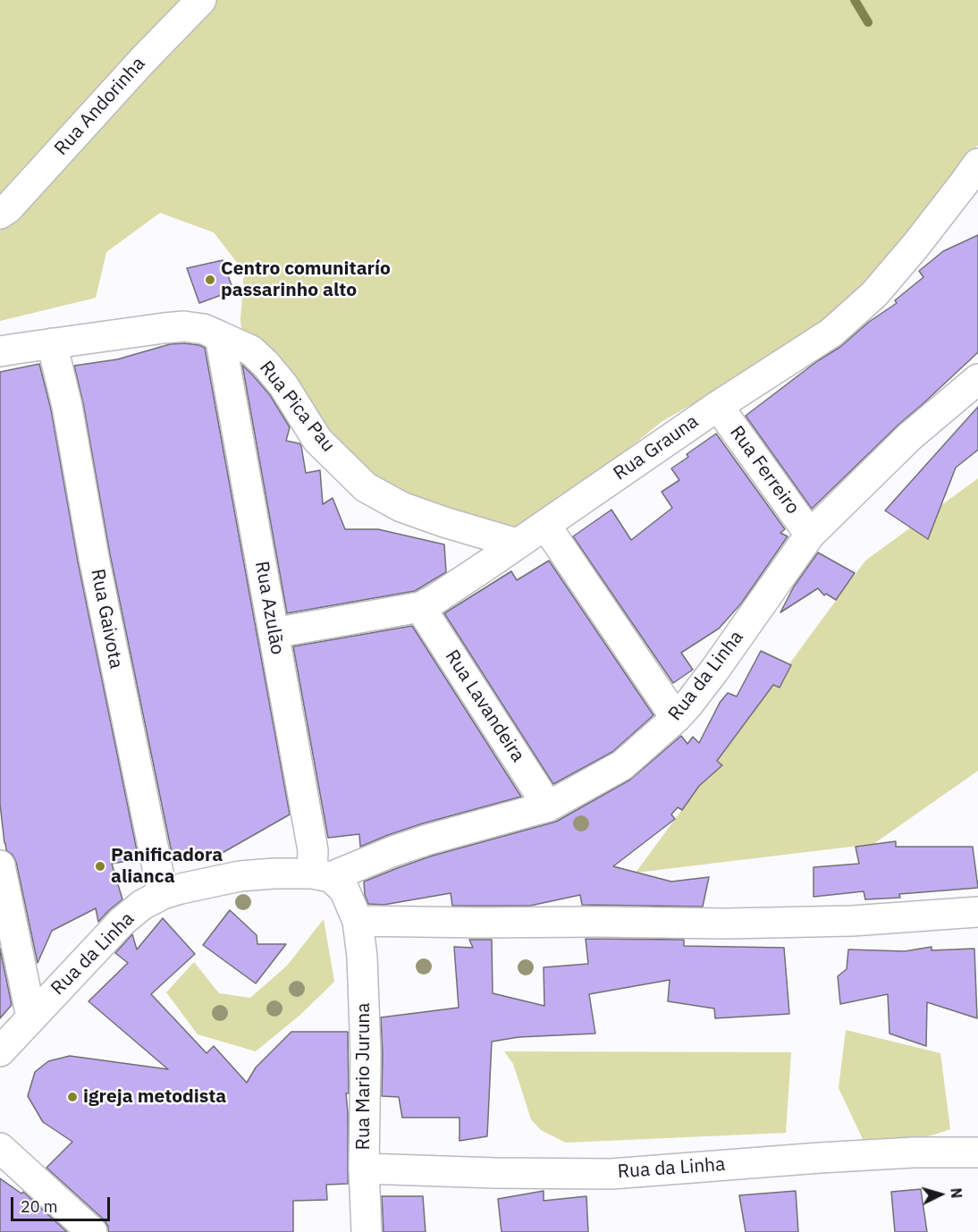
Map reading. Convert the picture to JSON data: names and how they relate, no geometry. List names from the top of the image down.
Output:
{
  "streets": {
    "street": [
      "Rua Andorinha",
      "Rua Pica Pau",
      "Rua Grauna",
      "Rua Ferreiro",
      "Rua Azulão",
      "Rua Gaivota",
      "Rua da Linha",
      "Rua Lavandeira",
      "Rua Mario Juruna"
    ]
  },
  "crossings": [
    ["Rua Pica Pau", "Rua Grauna"],
    ["Rua Pica Pau", "Rua Azulão"],
    ["Rua Pica Pau", "Rua Gaivota"],
    ["Rua Grauna", "Rua Ferreiro"],
    ["Rua Grauna", "Rua Azulão"],
    ["Rua Grauna", "Rua Lavandeira"],
    ["Rua Ferreiro", "Rua da Linha"],
    ["Rua Azulão", "Rua da Linha"],
    ["Rua Gaivota", "Rua da Linha"],
    ["Rua da Linha", "Rua Lavandeira"],
    ["Rua da Linha", "Rua Mario Juruna"]
  ],
  "places": ["Centro comunitarío passarinho alto", "Panificadora alianca", "igreja metodista"],
  "scale_bar": "20 m",
  "north": "right"
}
